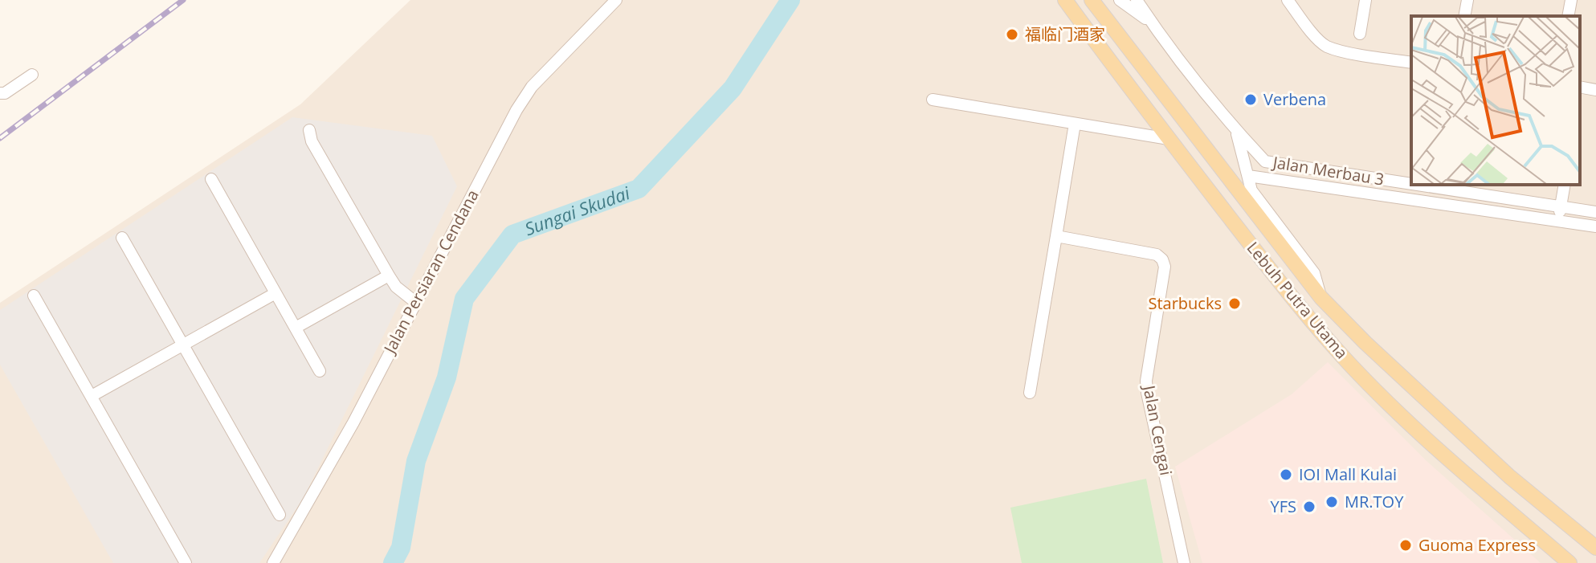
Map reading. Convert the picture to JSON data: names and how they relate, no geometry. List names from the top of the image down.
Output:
{
  "streets": {
    "main road": ["Lebuh Putra Utama"],
    "street": ["Jalan Merbau 3", "Jalan Persiaran Cendana", "Jalan Cengai"]
  },
  "water": ["Sungai Skudai"],
  "places": [
    "福临门酒家",
    "Verbena",
    "Starbucks",
    "IOI Mall Kulai",
    "MR.TOY",
    "YFS",
    "Guoma Express"
  ]
}
